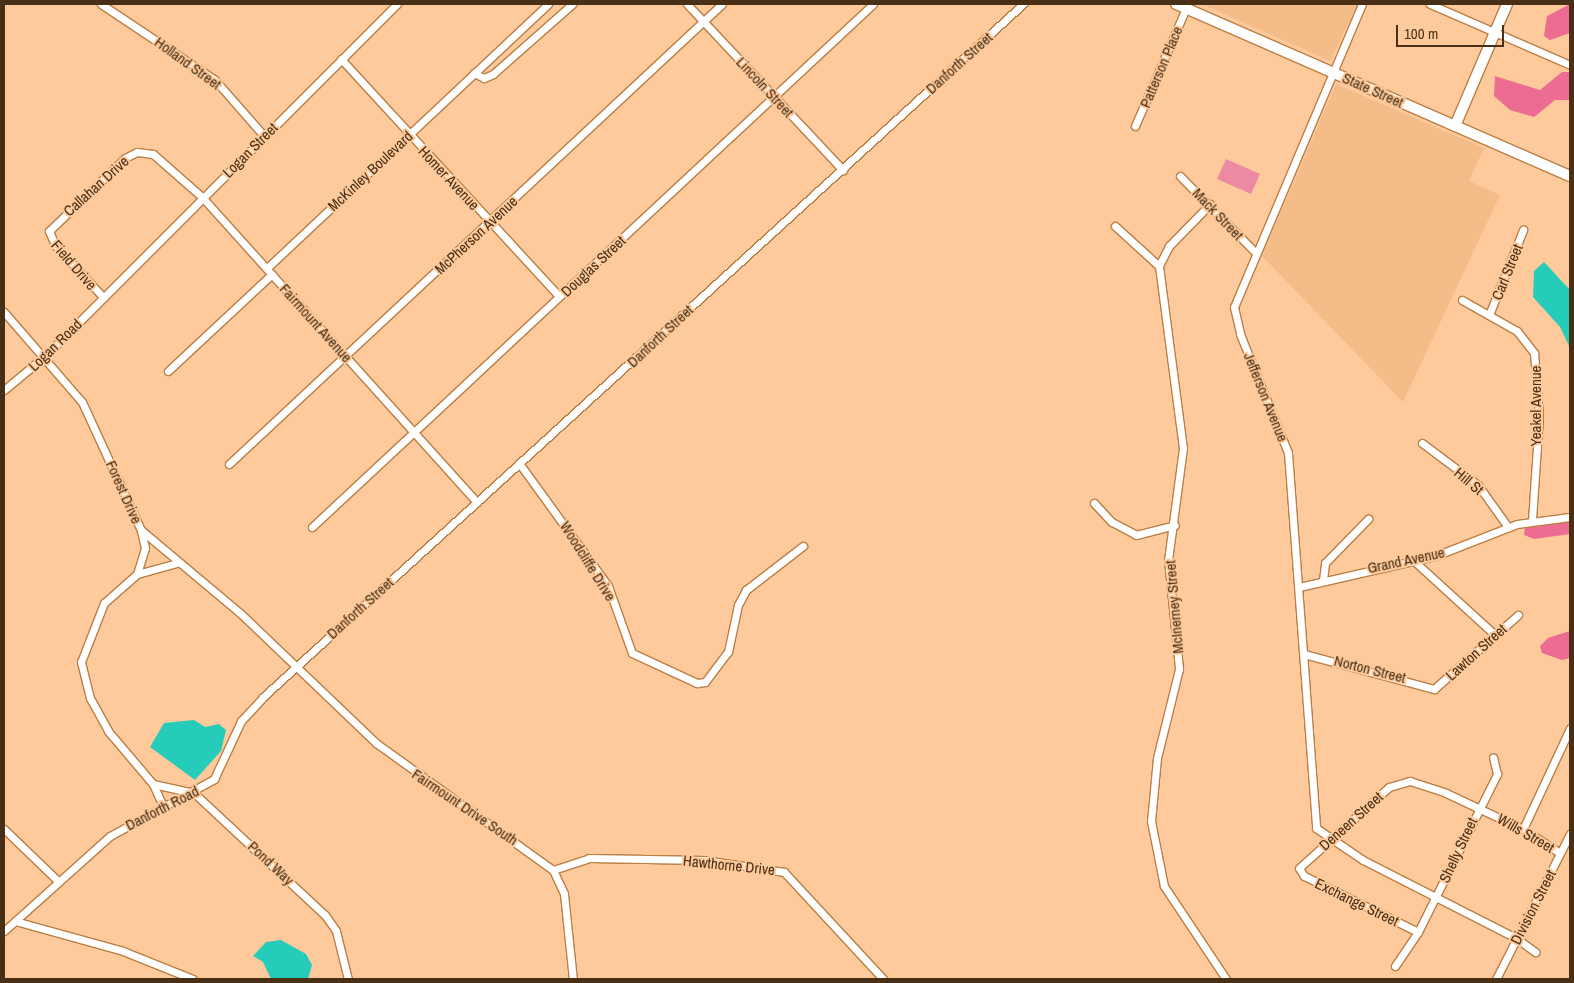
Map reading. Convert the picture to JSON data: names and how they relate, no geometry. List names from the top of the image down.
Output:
{
  "streets": {
    "street": [
      "Holland Street",
      "Danforth Street",
      "Patterson Place",
      "Lincoln Street",
      "State Street",
      "Logan Street",
      "McKinley Boulevard",
      "Homer Avenue",
      "Callahan Drive",
      "Mack Street",
      "McPherson Avenue",
      "Field Drive",
      "Douglas Street",
      "Carl Street",
      "Fairmount Avenue",
      "Logan Road",
      "Jefferson Avenue",
      "Yeakel Avenue",
      "Hill St",
      "Forest Drive",
      "Grand Avenue",
      "Woodcliffe Drive",
      "McInerney Street",
      "Lawton Street",
      "Norton Street",
      "Fairmount Drive South",
      "Danforth Road",
      "Deneen Street",
      "Wills Street",
      "Shelly Street",
      "Pond Way",
      "Hawthorne Drive",
      "Exchange Street",
      "Division Street"
    ]
  },
  "crossings": [
    ["Holland Street", "Logan Street"],
    ["Danforth Street", "Lincoln Street"],
    ["Danforth Street", "Fairmount Avenue"],
    ["Danforth Street", "Forest Drive"],
    ["Danforth Street", "Woodcliffe Drive"],
    ["Danforth Street", "Fairmount Drive South"],
    ["Danforth Street", "Danforth Road"],
    ["Patterson Place", "State Street"],
    ["Lincoln Street", "McPherson Avenue"],
    ["Lincoln Street", "Douglas Street"],
    ["State Street", "Jefferson Avenue"],
    ["Logan Street", "Homer Avenue"],
    ["Logan Street", "Field Drive"],
    ["Logan Street", "Fairmount Avenue"],
    ["Logan Street", "Logan Road"],
    ["McKinley Boulevard", "Homer Avenue"],
    ["McKinley Boulevard", "Fairmount Avenue"],
    ["Homer Avenue", "McPherson Avenue"],
    ["Homer Avenue", "Douglas Street"],
    ["Callahan Drive", "Field Drive"],
    ["Callahan Drive", "Fairmount Avenue"],
    ["Mack Street", "Jefferson Avenue"],
    ["McPherson Avenue", "Fairmount Avenue"],
    ["Field Drive", "Logan Road"],
    ["Douglas Street", "Fairmount Avenue"],
    ["Carl Street", "Yeakel Avenue"],
    ["Logan Road", "Forest Drive"],
    ["Jefferson Avenue", "Grand Avenue"],
    ["Jefferson Avenue", "Norton Street"],
    ["Jefferson Avenue", "Deneen Street"],
    ["Yeakel Avenue", "Grand Avenue"],
    ["Hill St", "Grand Avenue"],
    ["Forest Drive", "Fairmount Drive South"],
    ["Forest Drive", "Danforth Road"],
    ["Lawton Street", "Norton Street"],
    ["Fairmount Drive South", "Danforth Road"],
    ["Fairmount Drive South", "Hawthorne Drive"],
    ["Danforth Road", "Pond Way"],
    ["Deneen Street", "Wills Street"],
    ["Deneen Street", "Exchange Street"],
    ["Wills Street", "Shelly Street"],
    ["Wills Street", "Division Street"],
    ["Shelly Street", "Exchange Street"]
  ],
  "scale_bar": "100 m"
}
